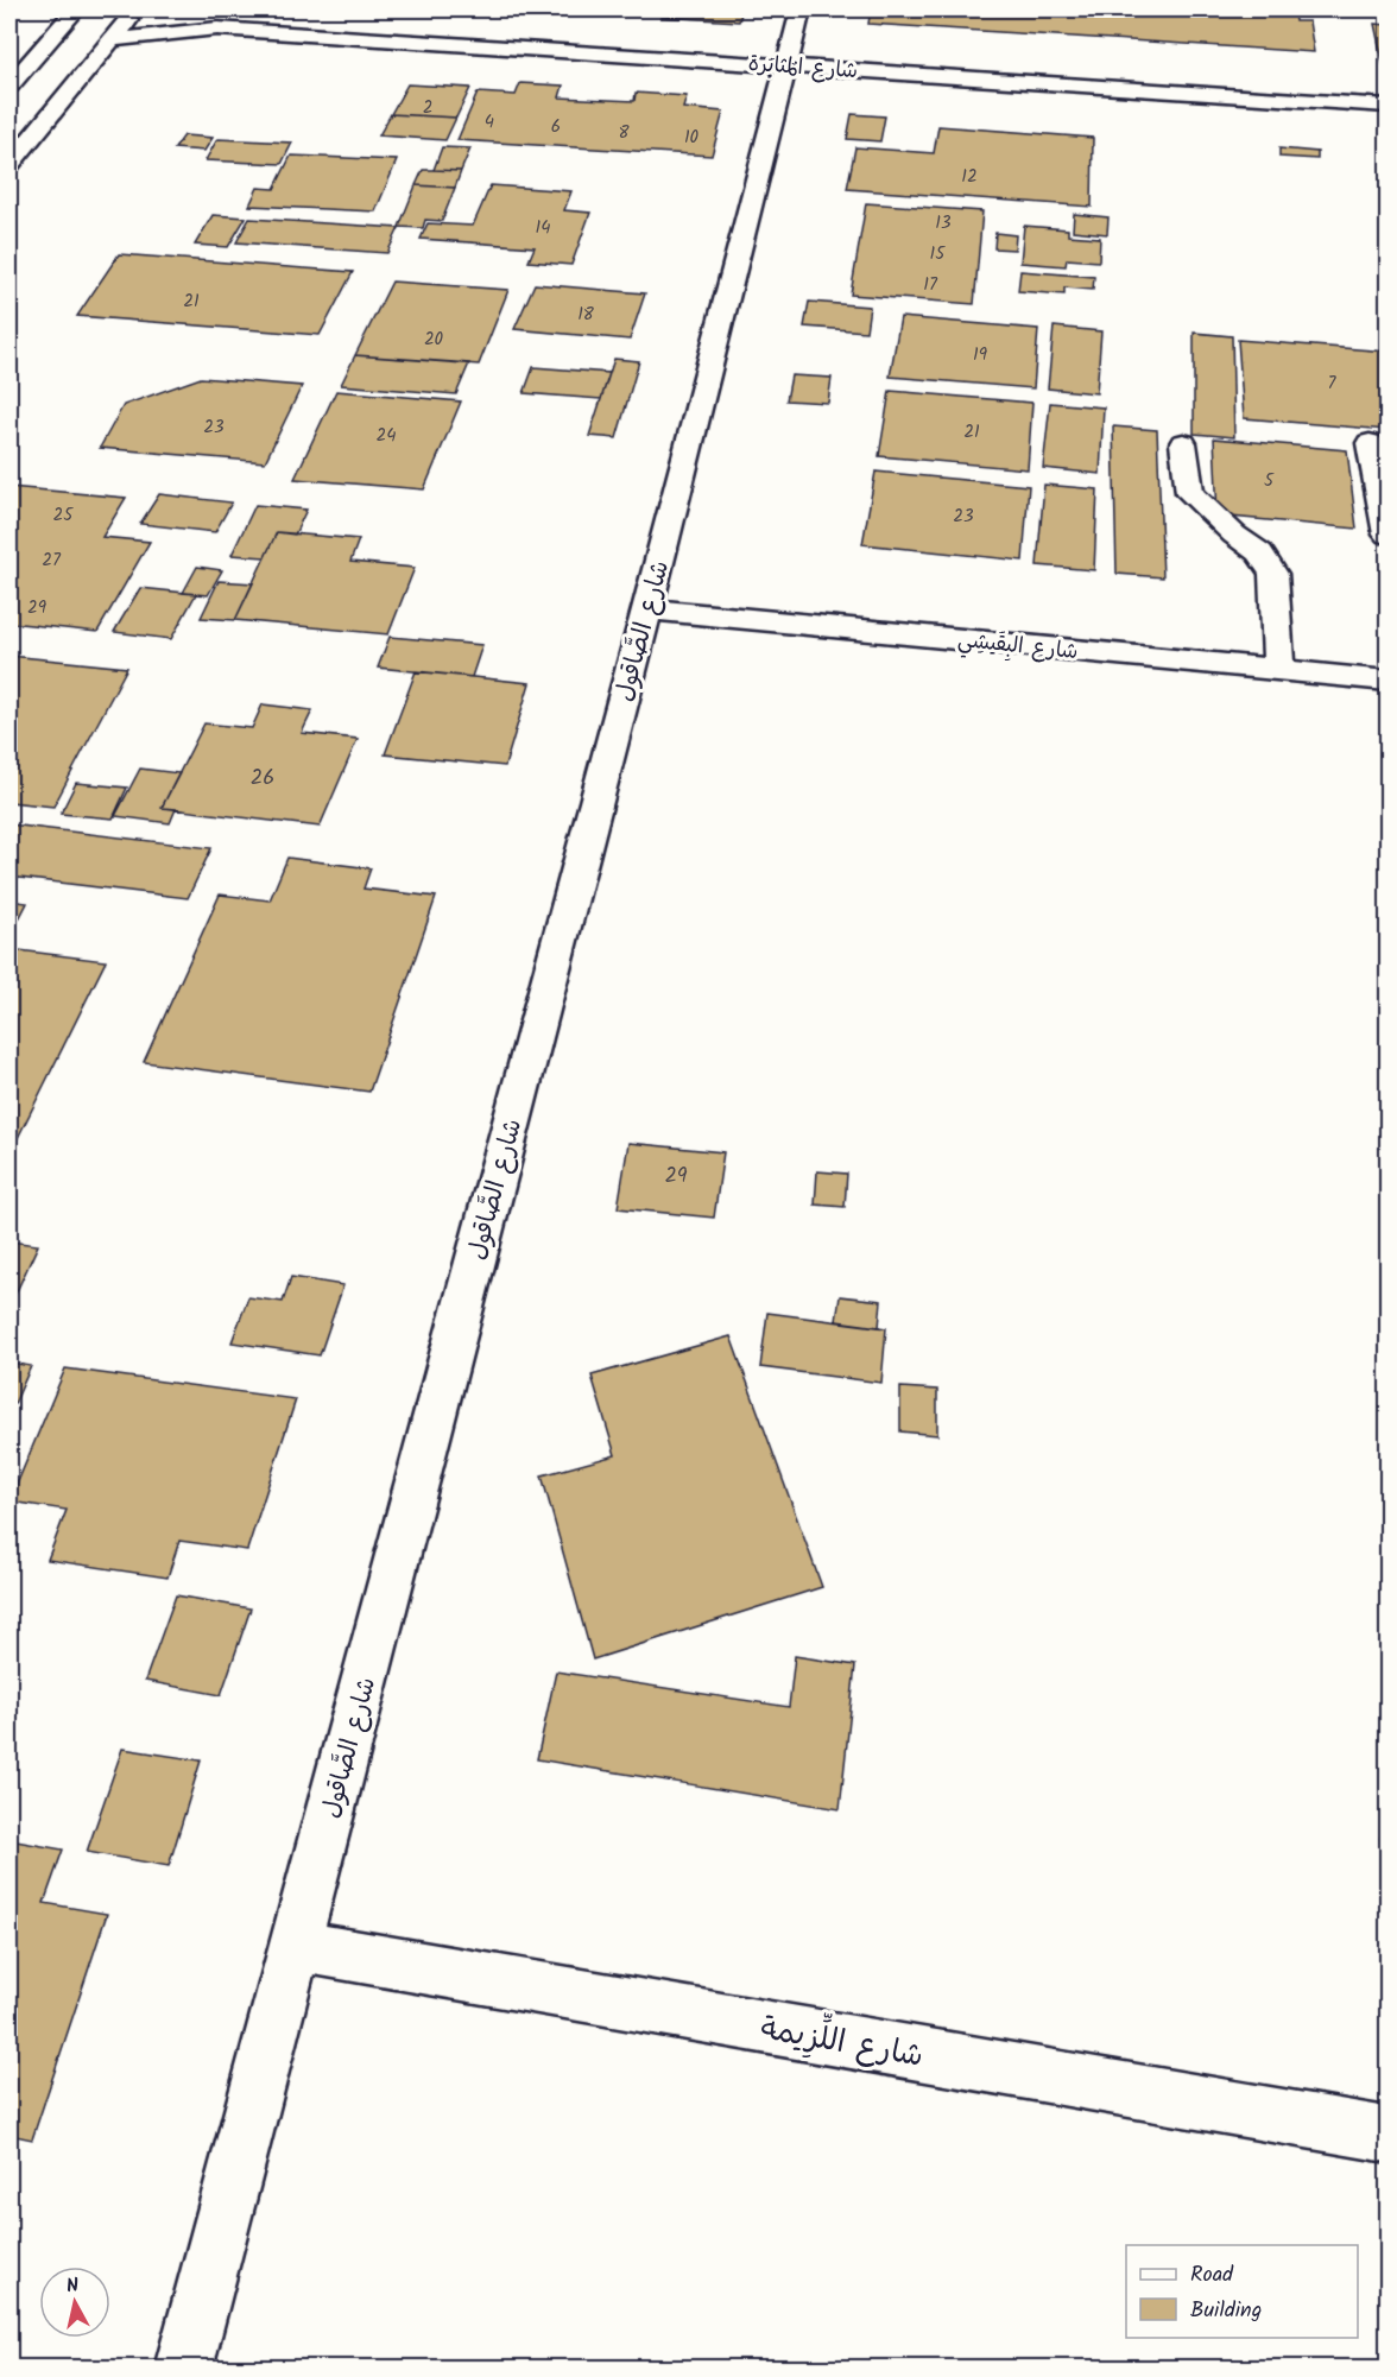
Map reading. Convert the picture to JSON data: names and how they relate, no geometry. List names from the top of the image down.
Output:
{
  "streets": {
    "street": [
      "شارع المُثابَرة",
      "شارع الصَّاقول",
      "شارع البِقَيشِي",
      "شارع اللِّزِيمة"
    ]
  },
  "crossings": [
    ["شارع المُثابَرة", "شارع الصَّاقول"],
    ["شارع الصَّاقول", "شارع البِقَيشِي"],
    ["شارع الصَّاقول", "شارع اللِّزِيمة"]
  ],
  "house_numbers": [
    "2",
    "4",
    "6",
    "8",
    "10",
    "12",
    "13",
    "14",
    "15",
    "17",
    "21",
    "18",
    "20",
    "19",
    "7",
    "23",
    "21",
    "24",
    "5",
    "25",
    "23",
    "27",
    "29",
    "26",
    "29"
  ],
  "legend": ["Road", "Building"],
  "north": "top"
}
